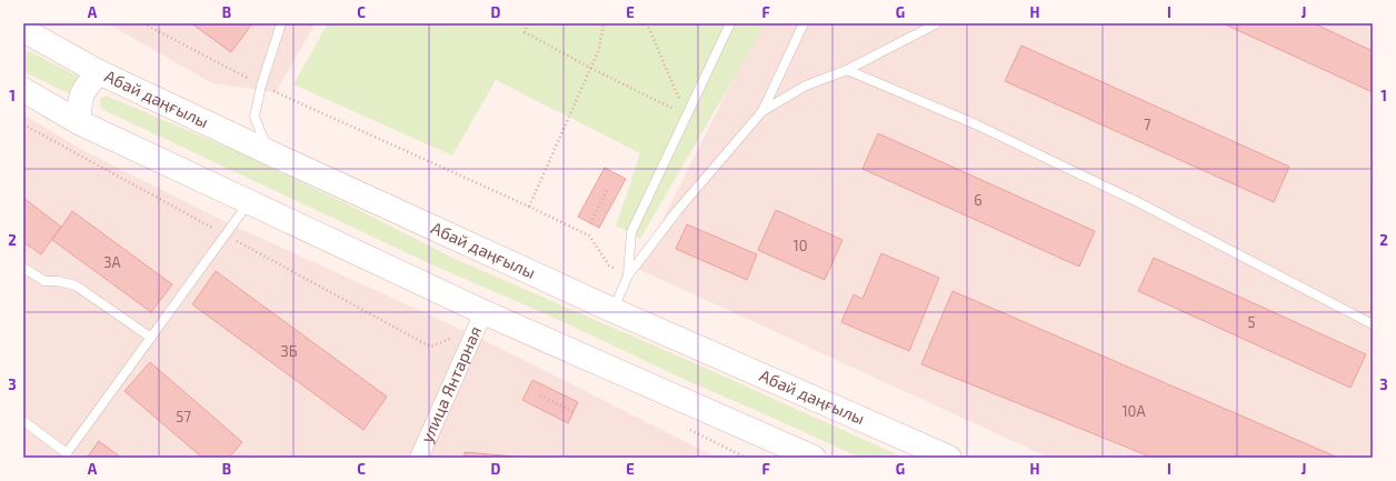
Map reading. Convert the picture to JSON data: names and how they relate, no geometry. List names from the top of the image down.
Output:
{
  "streets": {
    "main road": ["Абай даңғылы"],
    "street": ["улица Янтарная"]
  },
  "house_numbers": [
    "7",
    "6",
    "10",
    "3А",
    "5",
    "3Б",
    "10А",
    "57"
  ],
  "grid": {
    "columns": [
      "A",
      "B",
      "C",
      "D",
      "E",
      "F",
      "G",
      "H",
      "I",
      "J"
    ],
    "rows": ["1", "2", "3"]
  }
}
